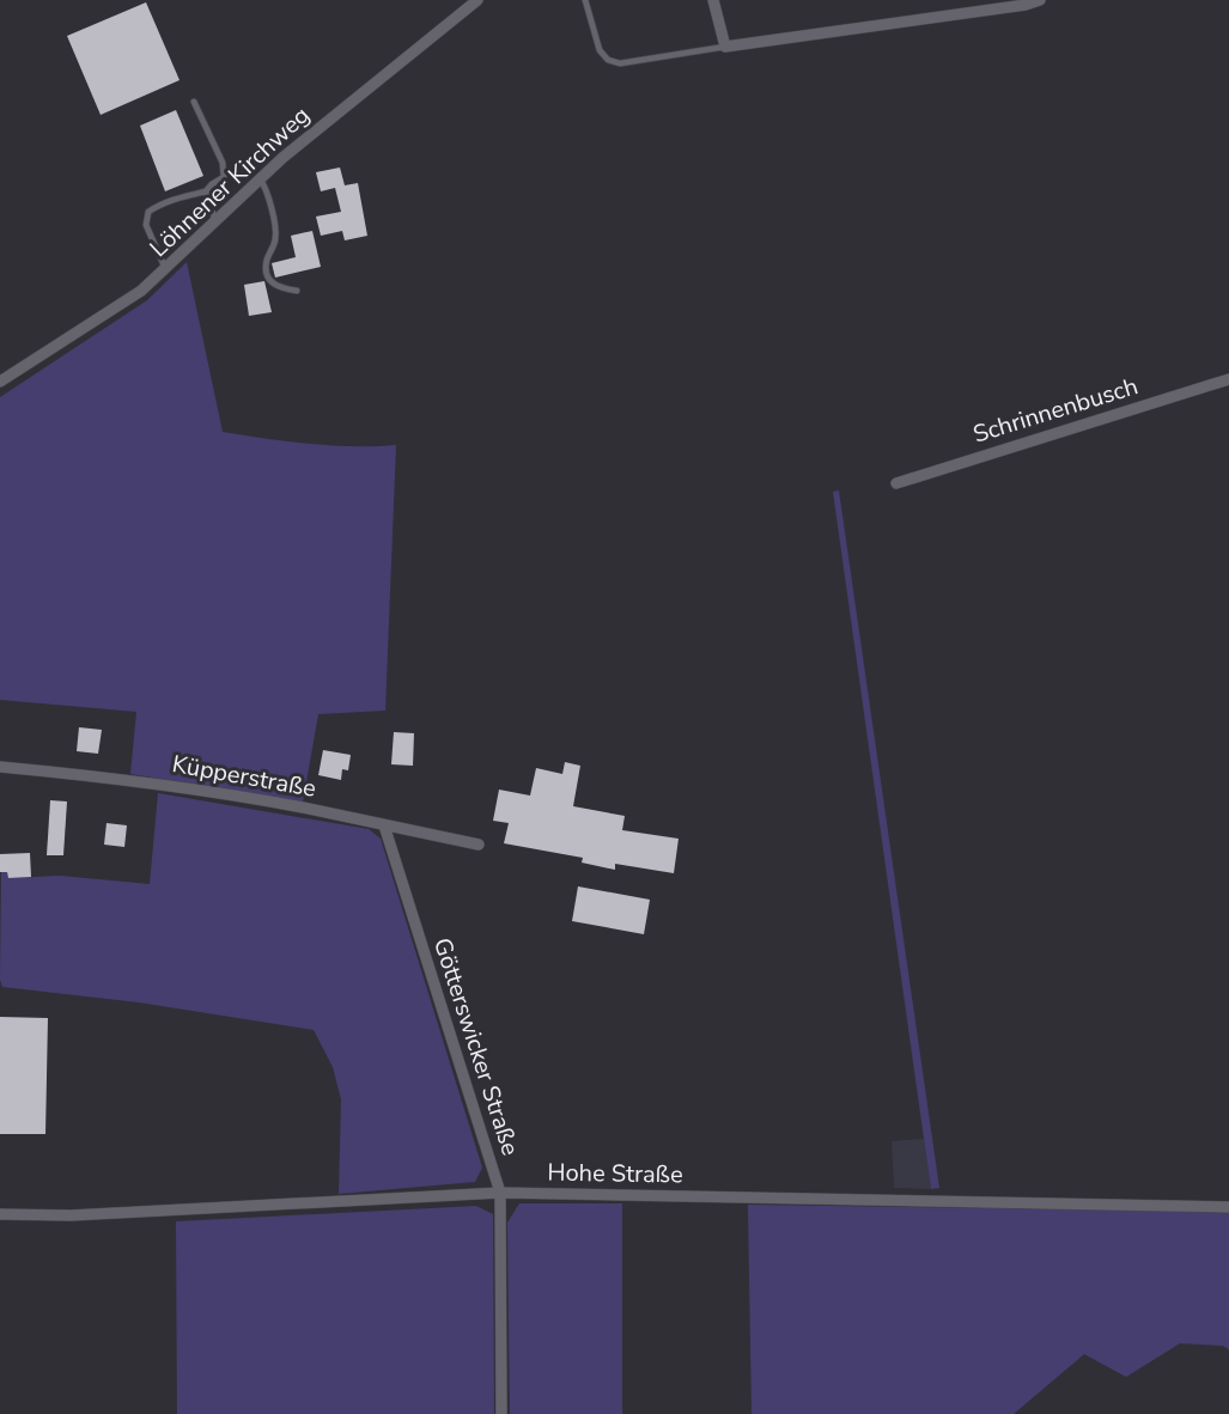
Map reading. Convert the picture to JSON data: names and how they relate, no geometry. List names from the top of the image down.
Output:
{
  "streets": {
    "street": [
      "Löhnener Kirchweg",
      "Schrinnenbusch",
      "Küpperstraße",
      "Götterswicker Straße",
      "Hohe Straße"
    ]
  },
  "crossings": [
    ["Küpperstraße", "Götterswicker Straße"],
    ["Götterswicker Straße", "Hohe Straße"]
  ]
}
